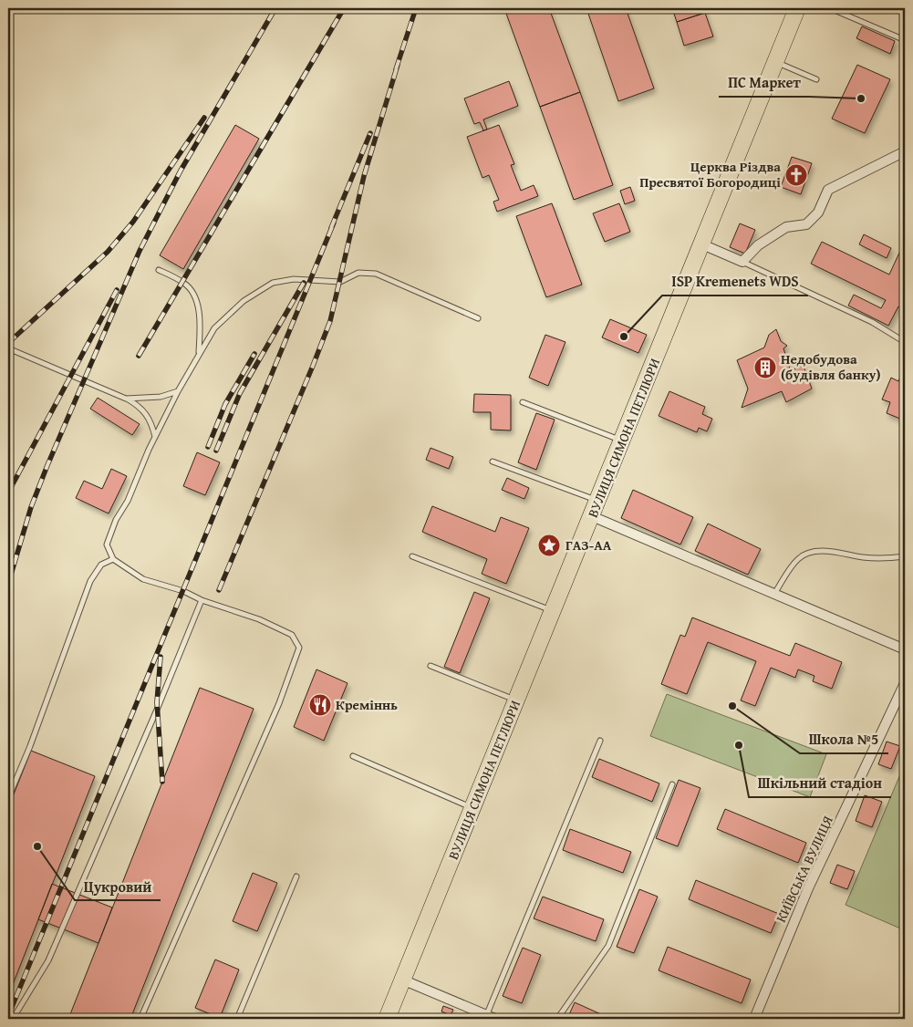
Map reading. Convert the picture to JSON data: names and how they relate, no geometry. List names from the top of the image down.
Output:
{
  "streets": {
    "highway": ["ВУЛИЦЯ СИМОНА ПЕТЛЮРИ"],
    "street": ["КИЇВСЬКА ВУЛИЦЯ"]
  },
  "places": {
    "other": [
      "ПС Маркет",
      "ISP Kremenets WDS",
      "Школа №5",
      "Шкільний стадіон",
      "Цукровий"
    ],
    "church": ["Церква Різдва Пресвятої Богородиці"],
    "building": ["Недобудова (будівля банку)"],
    "place": ["ГАЗ-АА"],
    "restaurant": ["Креміннь"]
  }
}
